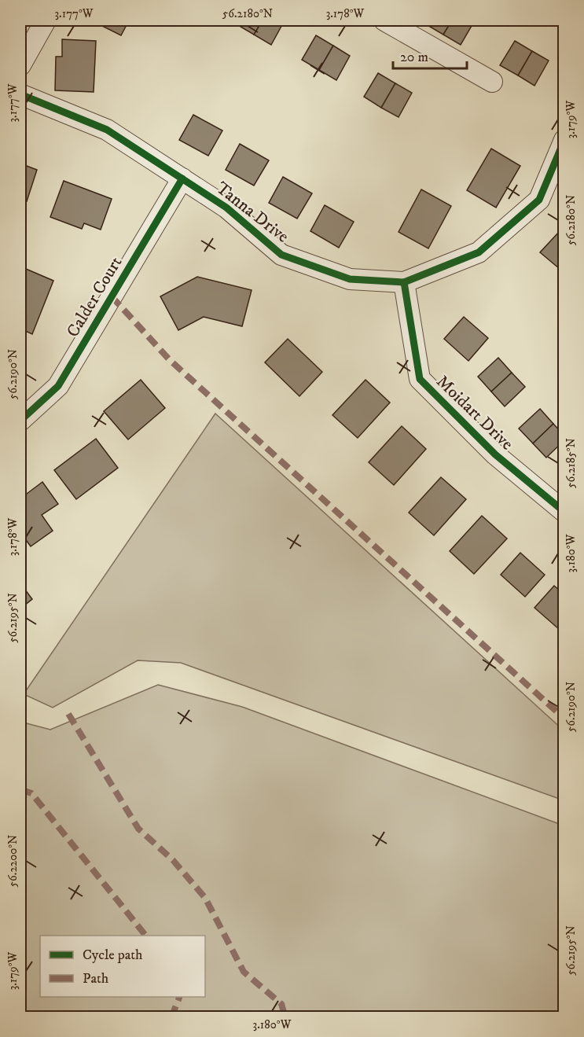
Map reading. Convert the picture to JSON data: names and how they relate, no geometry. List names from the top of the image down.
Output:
{
  "streets": {
    "street": ["Tanna Drive", "Calder Court", "Moidart Drive"]
  },
  "crossings": [
    ["Tanna Drive", "Calder Court"],
    ["Tanna Drive", "Moidart Drive"]
  ],
  "legend": ["Cycle path", "Path"],
  "scale_bar": "20 m",
  "coordinates": [
    "3.177°W",
    "56.2180°N",
    "3.178°W",
    "3.179°W",
    "56.2190°N",
    "56.2185°N",
    "3.180°W",
    "56.2195°N",
    "56.2200°N"
  ]
}
